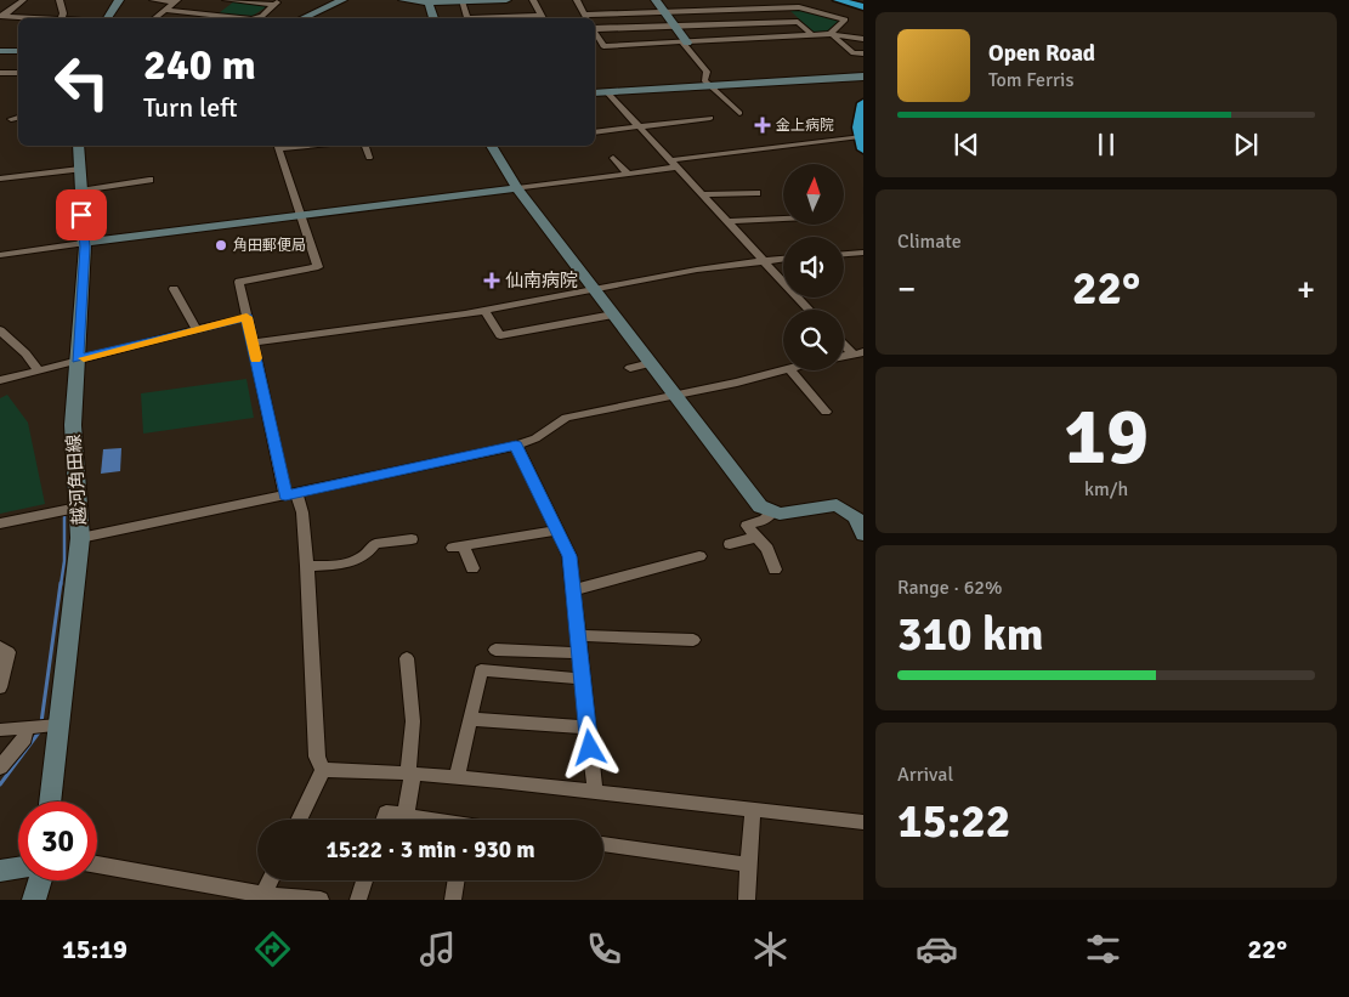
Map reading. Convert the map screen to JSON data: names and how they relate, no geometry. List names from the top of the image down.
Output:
{
  "streets": {
    "street": ["越河角田線"]
  },
  "places": {
    "health": ["金上病院", "仙南病院"],
    "other": ["角田郵便局"]
  },
  "north": "top",
  "page": {
    "turn": ["240 m", "Turn left"],
    "song": ["Open Road", "Tom Ferris"],
    "tile": [
      "Climate",
      ["19", "km/h"],
      ["Range · 62%", "310 km"],
      ["Arrival", "15:22"]
    ],
    "heat": ["−", "22°", "+"],
    "limit": "30",
    "trip": "15:22 · 3 min · 930 m",
    "tabs": ["15:19", "22°"]
  }
}
